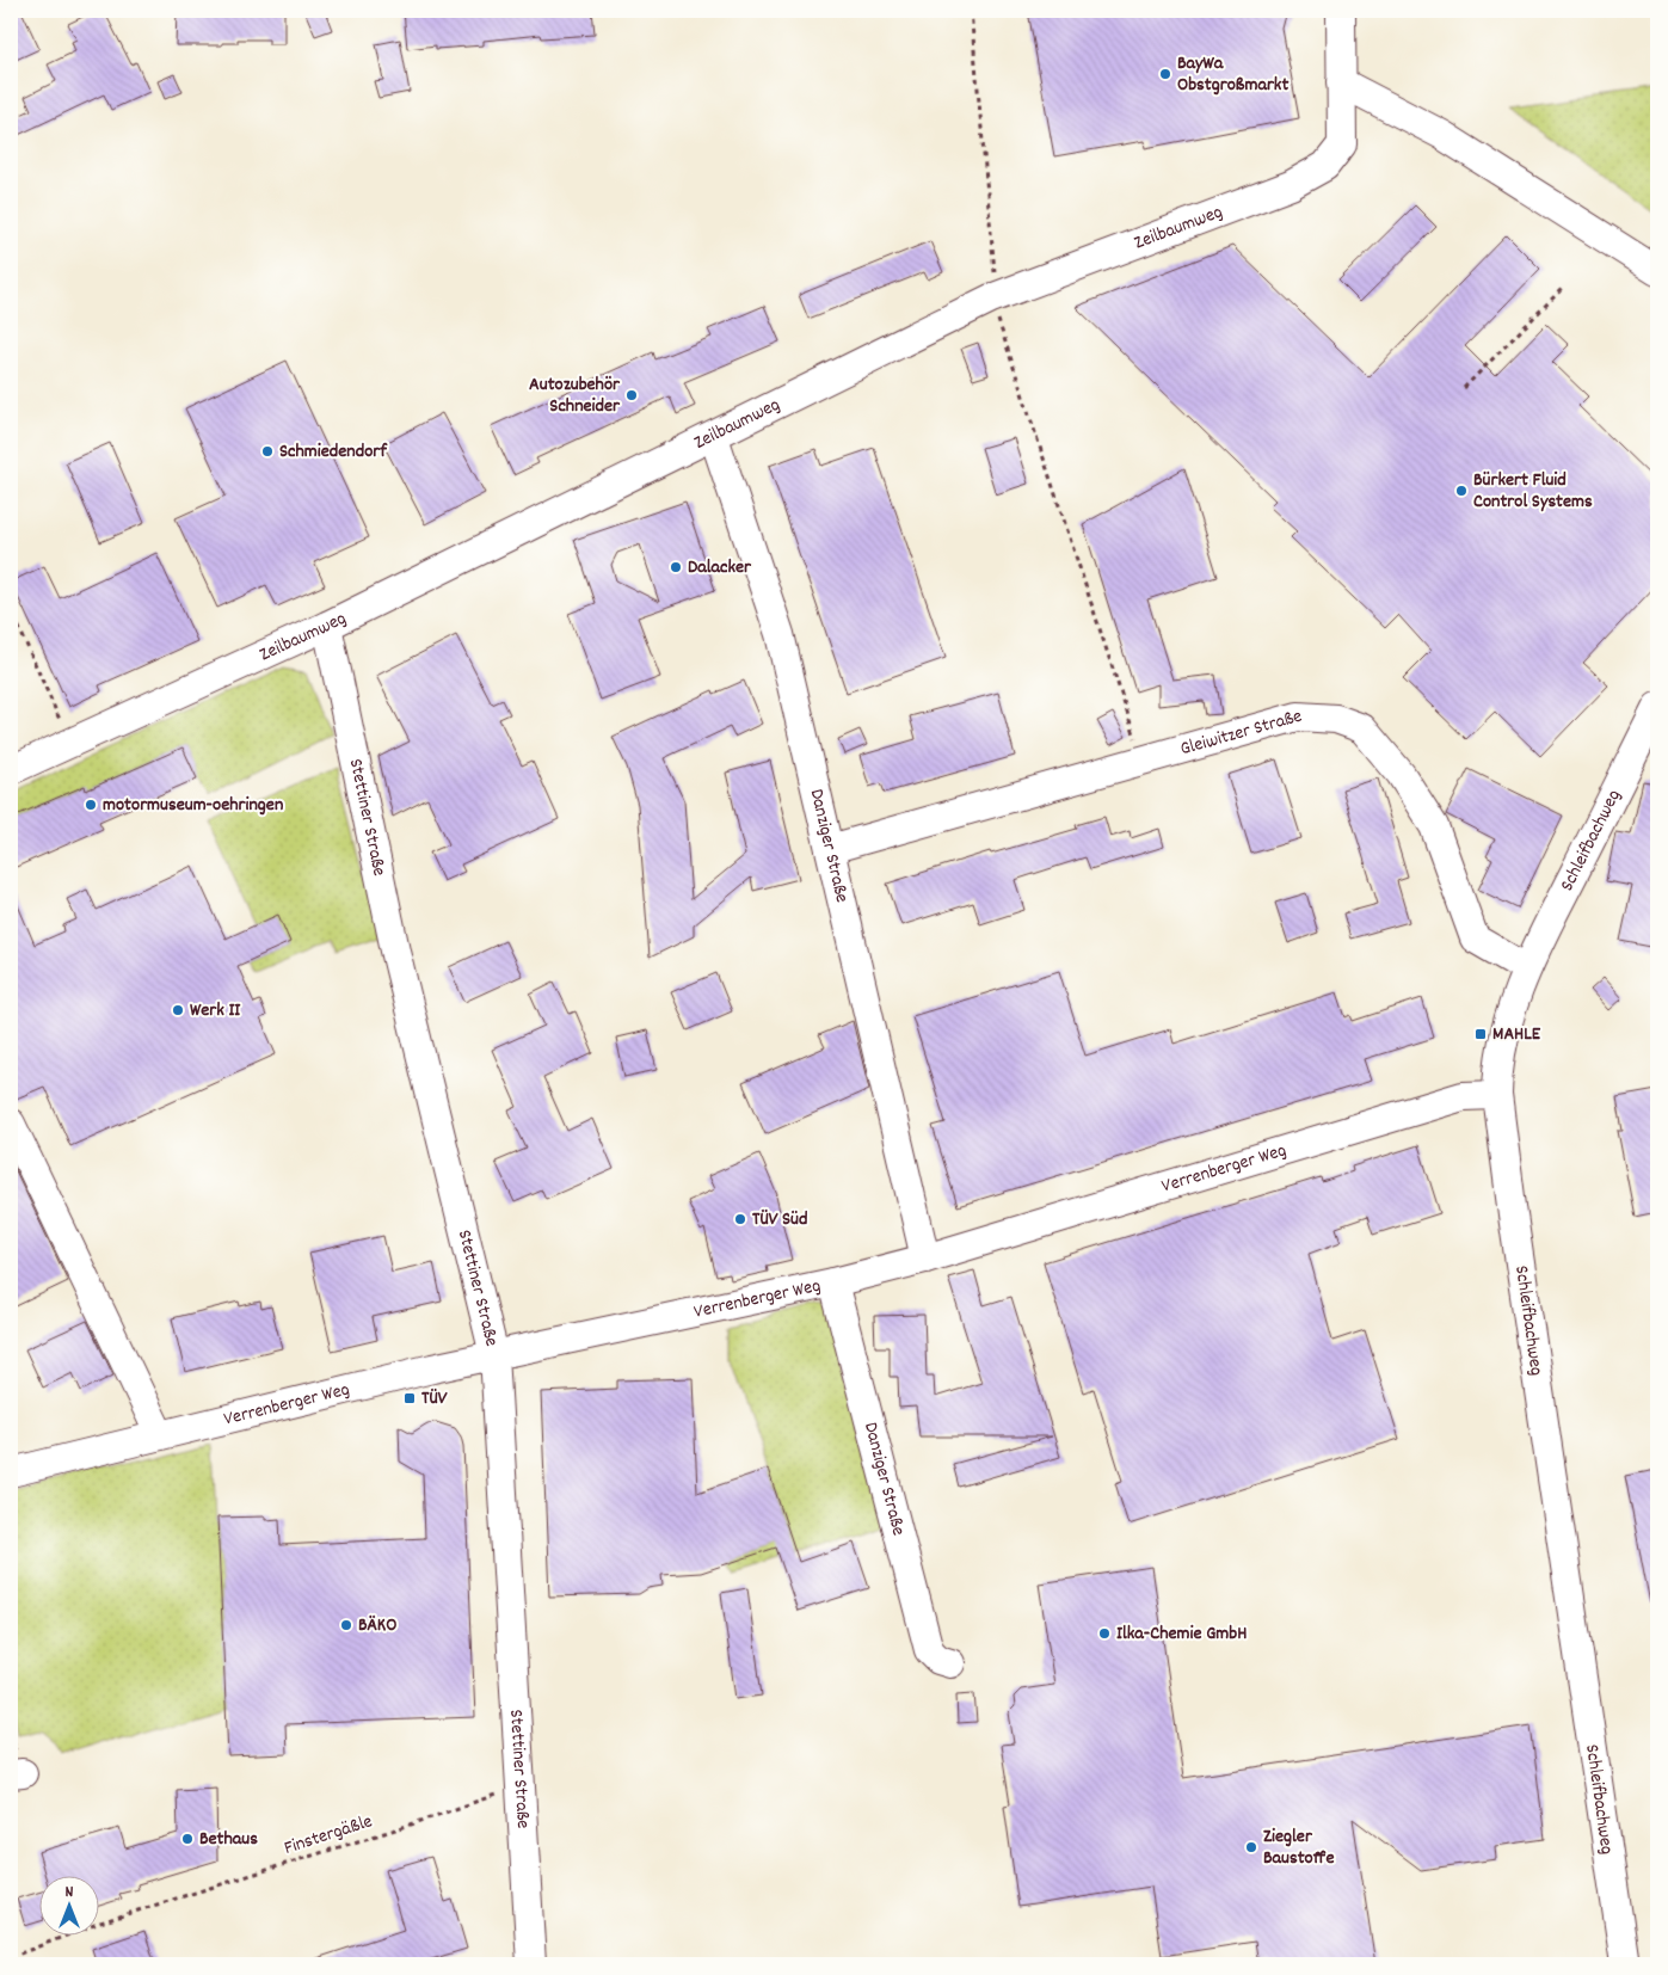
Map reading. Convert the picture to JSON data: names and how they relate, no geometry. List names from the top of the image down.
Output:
{
  "streets": {
    "street": [
      "Zeilbaumweg",
      "Gleiwitzer Straße",
      "Stettiner Straße",
      "Schleifbachweg",
      "Danziger Straße",
      "Verrenberger Weg"
    ],
    "path": ["Finstergäßle"]
  },
  "crossings": [
    ["Zeilbaumweg", "Stettiner Straße"],
    ["Zeilbaumweg", "Danziger Straße"],
    ["Gleiwitzer Straße", "Schleifbachweg"],
    ["Gleiwitzer Straße", "Danziger Straße"],
    ["Stettiner Straße", "Verrenberger Weg"],
    ["Stettiner Straße", "Finstergäßle"],
    ["Schleifbachweg", "Verrenberger Weg"],
    ["Danziger Straße", "Verrenberger Weg"]
  ],
  "places": {
    "other": [
      "BayWa Obstgroßmarkt",
      "Autozubehör Schneider",
      "Schmiedendorf",
      "Bürkert Fluid Control Systems",
      "Dalacker",
      "motormuseum-oehringen",
      "Werk II",
      "TÜV Süd",
      "BÄKO",
      "Ilka-Chemie GmbH",
      "Bethaus",
      "Ziegler Baustoffe"
    ],
    "transit": ["MAHLE", "TÜV"]
  },
  "north": "top"
}
